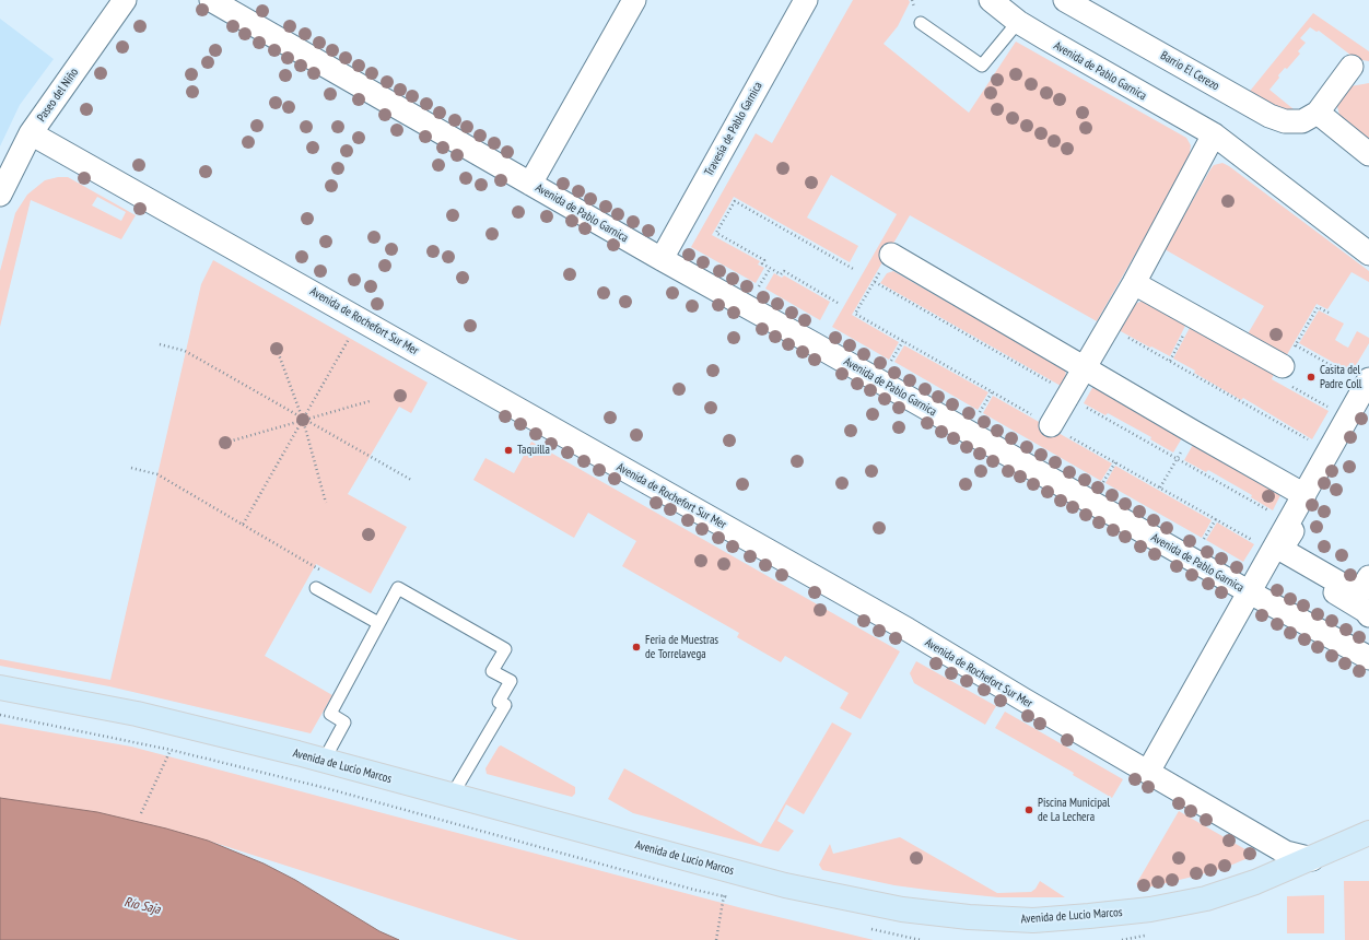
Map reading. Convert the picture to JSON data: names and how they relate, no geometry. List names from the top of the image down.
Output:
{
  "streets": {
    "main road": ["Avenida de Lucio Marcos"],
    "street": [
      "Avenida de Pablo Garnica",
      "Barrio El Cerezo",
      "Paseo del Niño",
      "Travesía de Pablo Garnica",
      "Avenida de Rochefort Sur Mer"
    ]
  },
  "crossings": [
    ["Avenida de Pablo Garnica", "Travesía de Pablo Garnica"],
    ["Avenida de Pablo Garnica", "Avenida de Rochefort Sur Mer"],
    ["Paseo del Niño", "Avenida de Rochefort Sur Mer"],
    ["Avenida de Rochefort Sur Mer", "Avenida de Lucio Marcos"]
  ],
  "water": ["Río Saja"],
  "places": [
    "Casita del Padre Coll",
    "Taquilla",
    "Feria de Muestras de Torrelavega",
    "Piscina Municipal de La Lechera"
  ]
}
